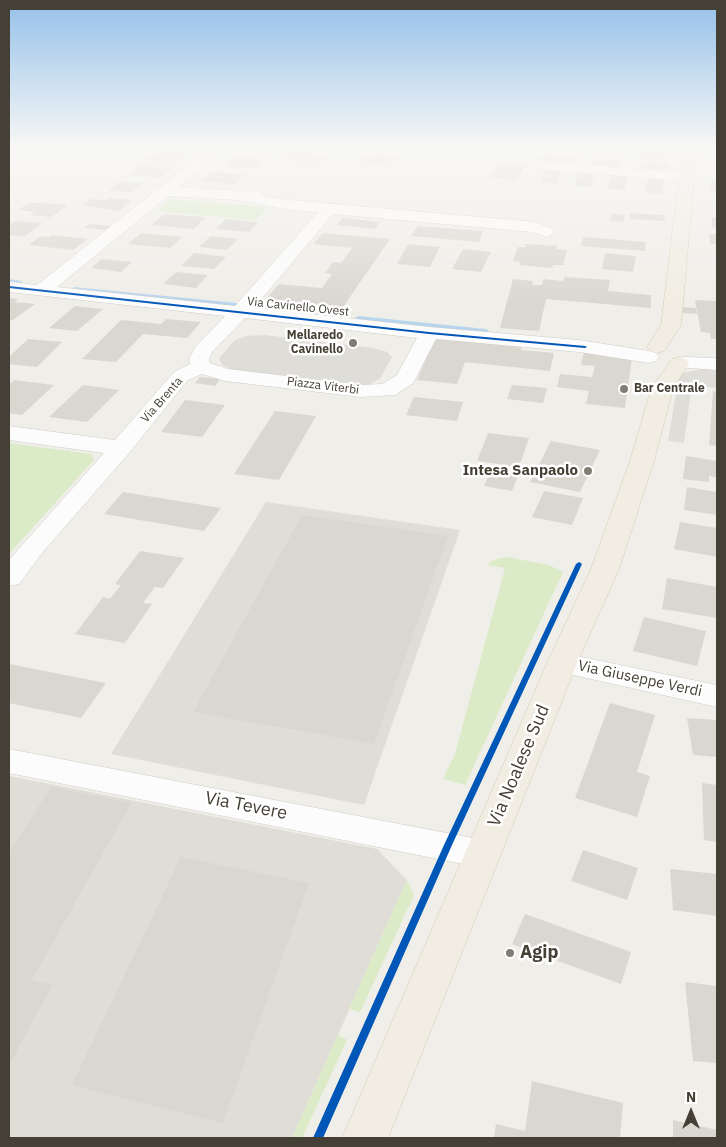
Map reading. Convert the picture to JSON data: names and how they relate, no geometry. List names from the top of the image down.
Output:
{
  "streets": {
    "main road": ["Via Noalese Sud"],
    "street": [
      "Via Cavinello Ovest",
      "Piazza Viterbi",
      "Via Brenta",
      "Via Giuseppe Verdi",
      "Via Tevere"
    ]
  },
  "crossings": [
    ["Piazza Viterbi", "Via Brenta"],
    ["Via Giuseppe Verdi", "Via Noalese Sud"],
    ["Via Noalese Sud", "Via Tevere"]
  ],
  "places": [
    "Mellaredo Cavinello",
    "Bar Centrale",
    "Intesa Sanpaolo",
    "Agip"
  ],
  "north": "top"
}
